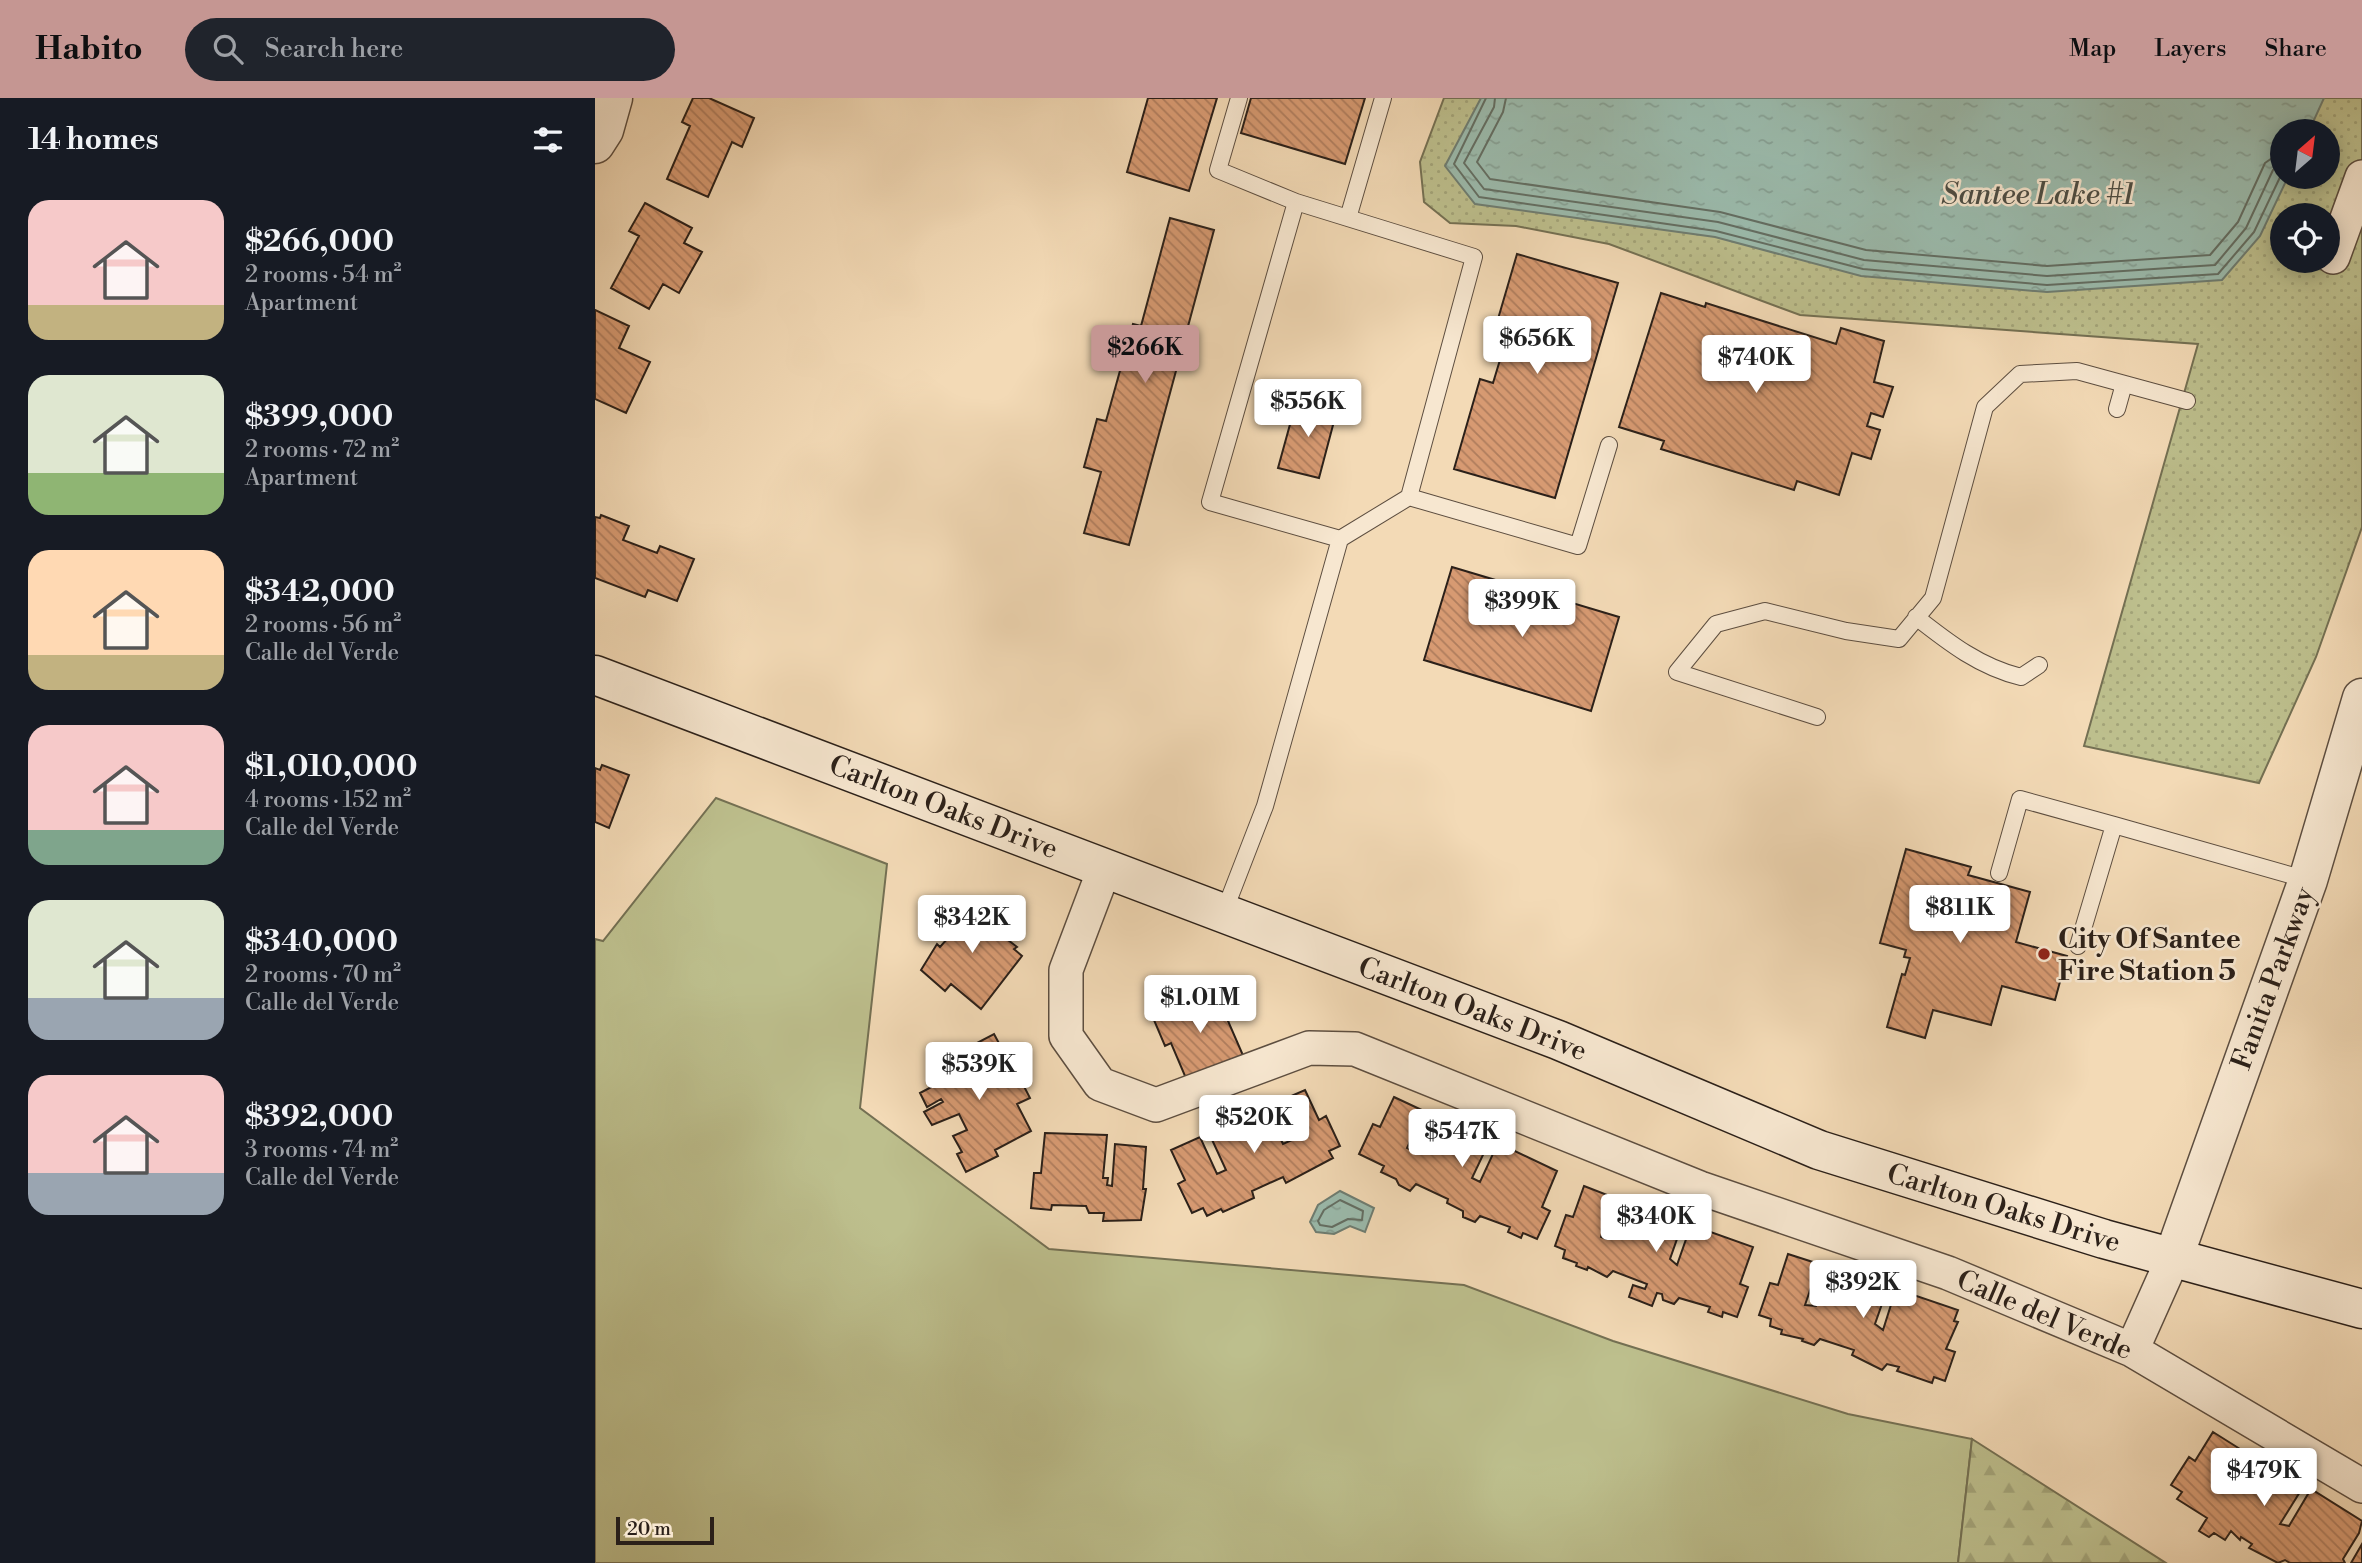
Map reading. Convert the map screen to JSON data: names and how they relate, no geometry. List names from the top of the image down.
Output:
{
  "streets": {
    "main road": ["Carlton Oaks Drive", "Fanita Parkway"],
    "street": ["Calle del Verde"]
  },
  "crossings": [
    ["Carlton Oaks Drive", "Fanita Parkway"],
    ["Carlton Oaks Drive", "Calle del Verde"]
  ],
  "water": ["Santee Lake #1"],
  "places": ["City Of Santee Fire Station 5"],
  "scale_bar": "20 m",
  "north": "top right",
  "page": {
    "header": "Habito",
    "search": "Search here",
    "nav": ["Map", "Layers", "Share"],
    "heading": "14 homes",
    "list": [
      {
        "name": "$266,000",
        "note": "2 rooms · 54 m² · Apartment"
      },
      {
        "name": "$399,000",
        "note": "2 rooms · 72 m² · Apartment"
      },
      {
        "name": "$342,000",
        "note": "2 rooms · 56 m² · Calle del Verde"
      },
      {
        "name": "$1,010,000",
        "note": "4 rooms · 152 m² · Calle del Verde"
      },
      {
        "name": "$340,000",
        "note": "2 rooms · 70 m² · Calle del Verde"
      },
      {
        "name": "$392,000",
        "note": "3 rooms · 74 m² · Calle del Verde"
      }
    ],
    "price": [
      "$656K",
      "$266K",
      "$740K",
      "$556K",
      "$399K",
      "$811K",
      "$342K",
      "$1.01M",
      "$539K",
      "$520K",
      "$547K",
      "$340K",
      "$392K",
      "$479K"
    ],
    "scale": "20 m"
  }
}
